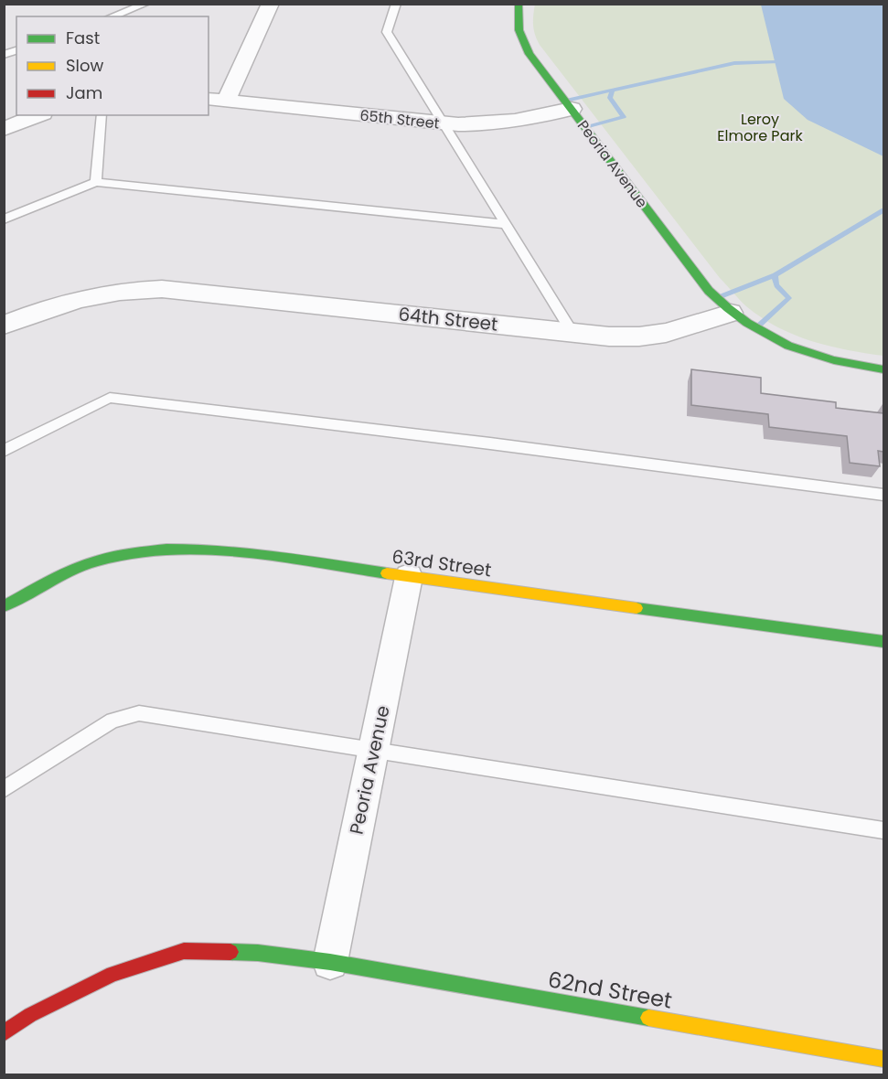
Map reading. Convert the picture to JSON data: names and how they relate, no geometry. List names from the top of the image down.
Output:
{
  "streets": {
    "street": [
      "65th Street",
      "Peoria Avenue",
      "64th Street",
      "63rd Street",
      "62nd Street"
    ]
  },
  "crossings": [
    ["65th Street", "Peoria Avenue"],
    ["Peoria Avenue", "64th Street"],
    ["Peoria Avenue", "63rd Street"],
    ["Peoria Avenue", "62nd Street"]
  ],
  "parks": ["Leroy Elmore Park"],
  "legend": ["Fast", "Slow", "Jam"]
}
